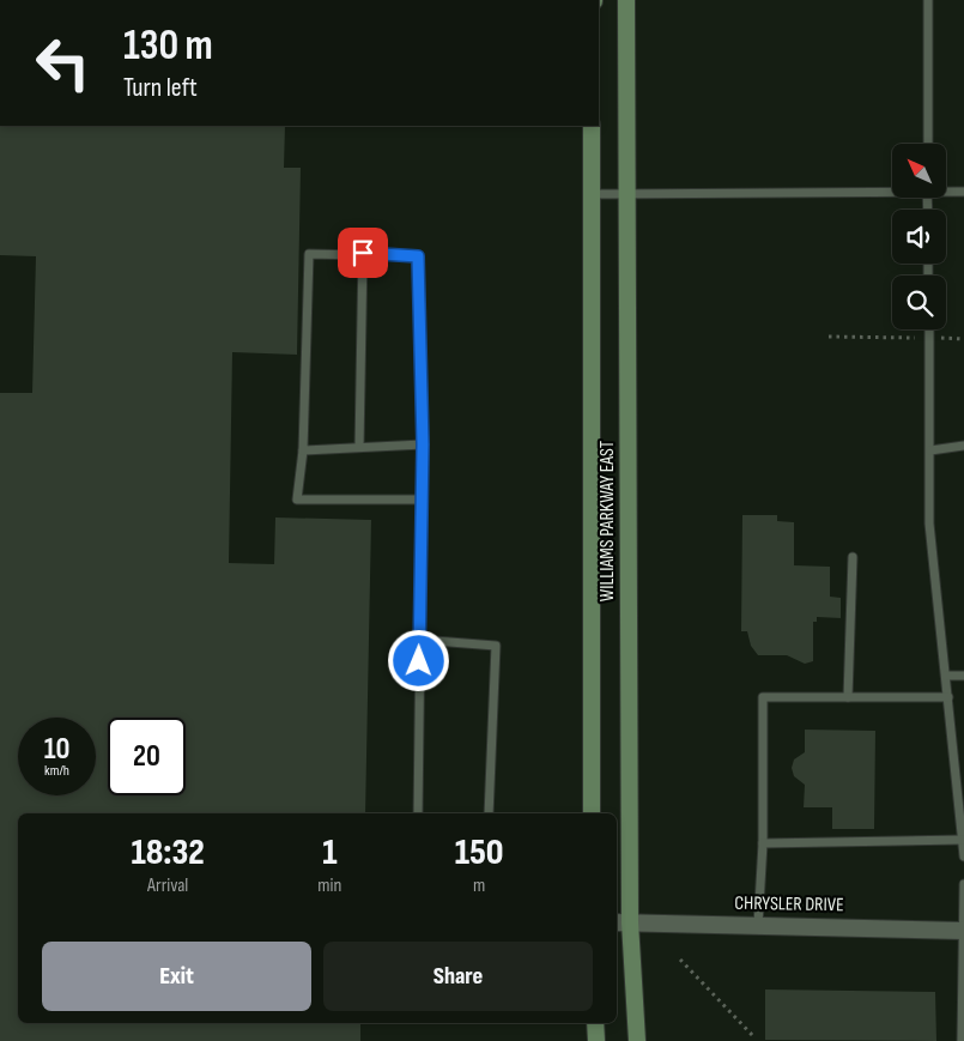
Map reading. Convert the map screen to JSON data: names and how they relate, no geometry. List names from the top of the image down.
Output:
{
  "streets": {
    "main road": ["WILLIAMS PARKWAY EAST"],
    "street": ["CHRYSLER DRIVE"]
  },
  "crossings": [
    ["WILLIAMS PARKWAY EAST", "CHRYSLER DRIVE"]
  ],
  "north": "top left",
  "page": {
    "turn": ["130 m", "Turn left"],
    "speed": "10 km/h",
    "limit": "20",
    "eta": [
      "18:32",
      "Arrival",
      "1",
      "min",
      "150",
      "m"
    ],
    "buttons": ["Exit", "Share"]
  }
}
